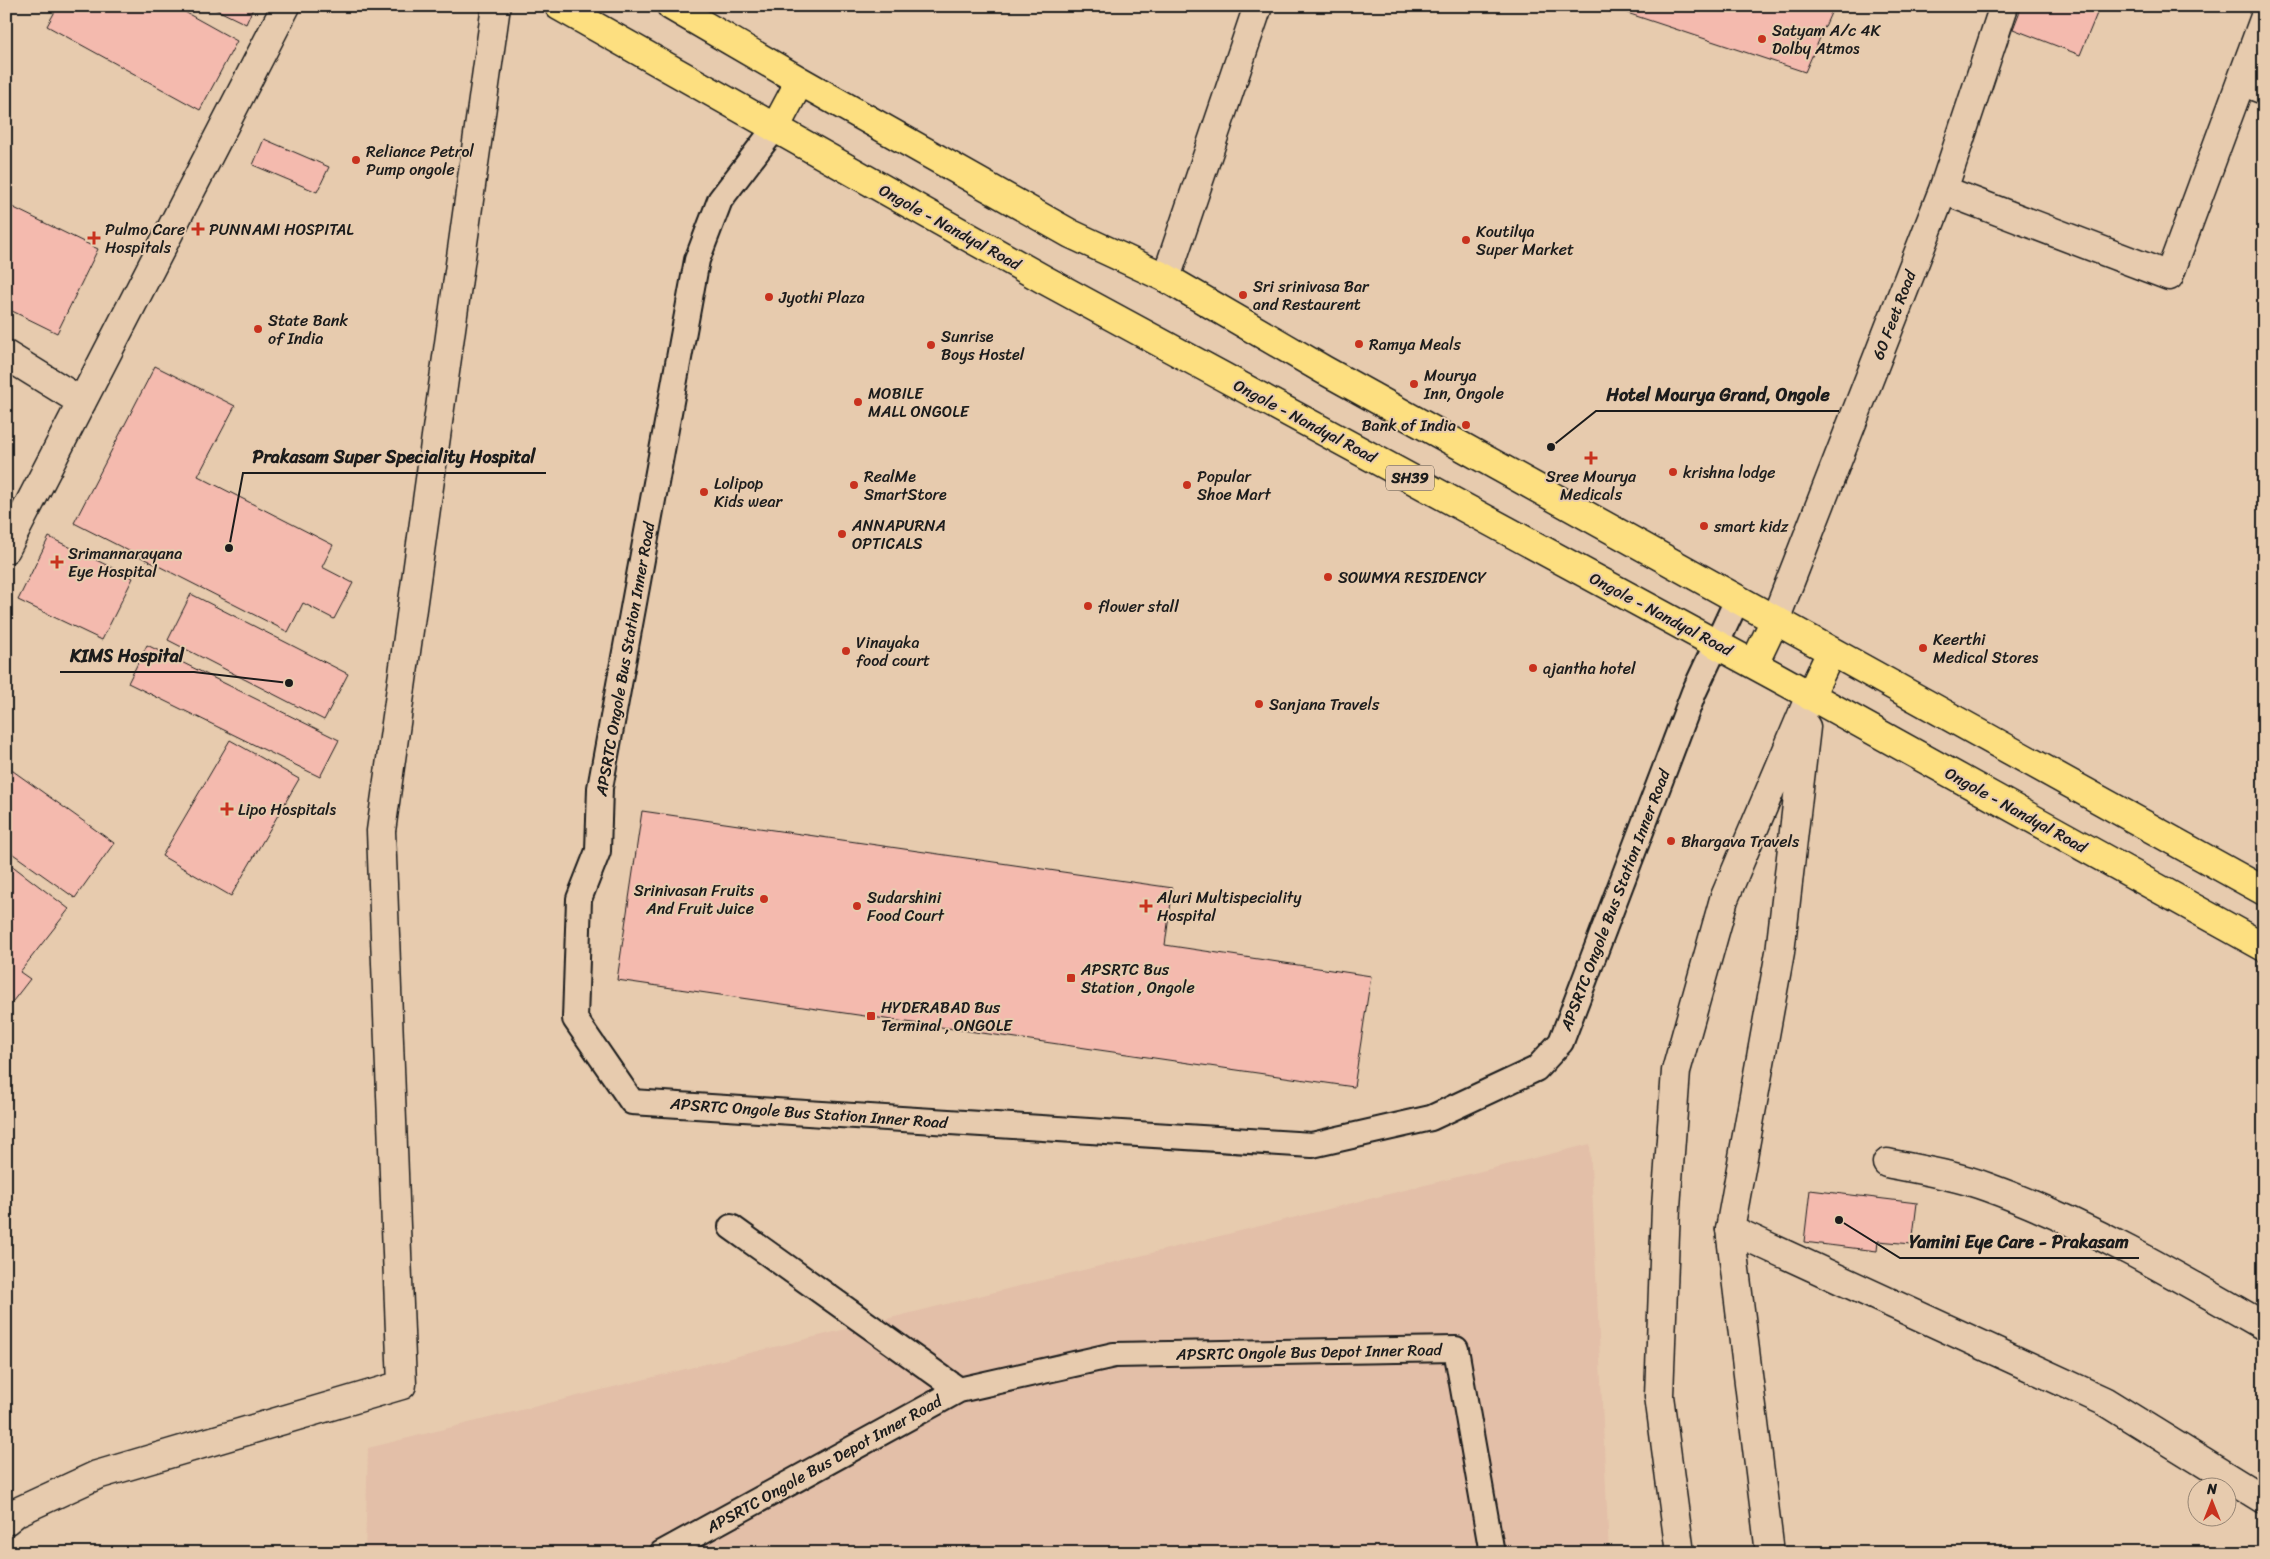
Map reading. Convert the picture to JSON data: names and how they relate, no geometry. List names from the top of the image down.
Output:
{
  "streets": {
    "main road": ["Ongole - Nandyal Road", "SH39"],
    "street": ["60 Feet Road"],
    "lane": ["APSRTC Ongole Bus Station Inner Road", "APSRTC Ongole Bus Depot Inner Road"]
  },
  "crossings": [
    ["Ongole - Nandyal Road", "APSRTC Ongole Bus Station Inner Road"]
  ],
  "places": {
    "other": [
      "Satyam A/c 4K Dolby Atmos",
      "Reliance Petrol Pump ongole",
      "Koutilya Super Market",
      "Sri srinivasa Bar and Restaurent",
      "Jyothi Plaza",
      "State Bank of India",
      "Ramya Meals",
      "Sunrise Boys Hostel",
      "Mourya Inn, Ongole",
      "MOBILE MALL ONGOLE",
      "Bank of India",
      "Hotel Mourya Grand, Ongole",
      "krishna lodge",
      "RealMe SmartStore",
      "Popular Shoe Mart",
      "Lolipop Kids wear",
      "smart kidz",
      "ANNAPURNA OPTICALS",
      "Prakasam Super Speciality Hospital",
      "SOWMYA RESIDENCY",
      "flower stall",
      "Keerthi Medical Stores",
      "Vinayaka food court",
      "ajantha hotel",
      "KIMS Hospital",
      "Sanjana Travels",
      "Bhargava Travels",
      "Srinivasan Fruits And Fruit Juice",
      "Sudarshini Food Court",
      "Yamini Eye Care - Prakasam"
    ],
    "health": [
      "PUNNAMI HOSPITAL",
      "Pulmo Care Hospitals",
      "Sree Mourya Medicals",
      "Srimannarayana Eye Hospital",
      "Lipo Hospitals",
      "Aluri Multispeciality Hospital"
    ],
    "transit": ["APSRTC Bus Station , Ongole", "HYDERABAD Bus Terminal , ONGOLE"]
  },
  "north": "top"
}
